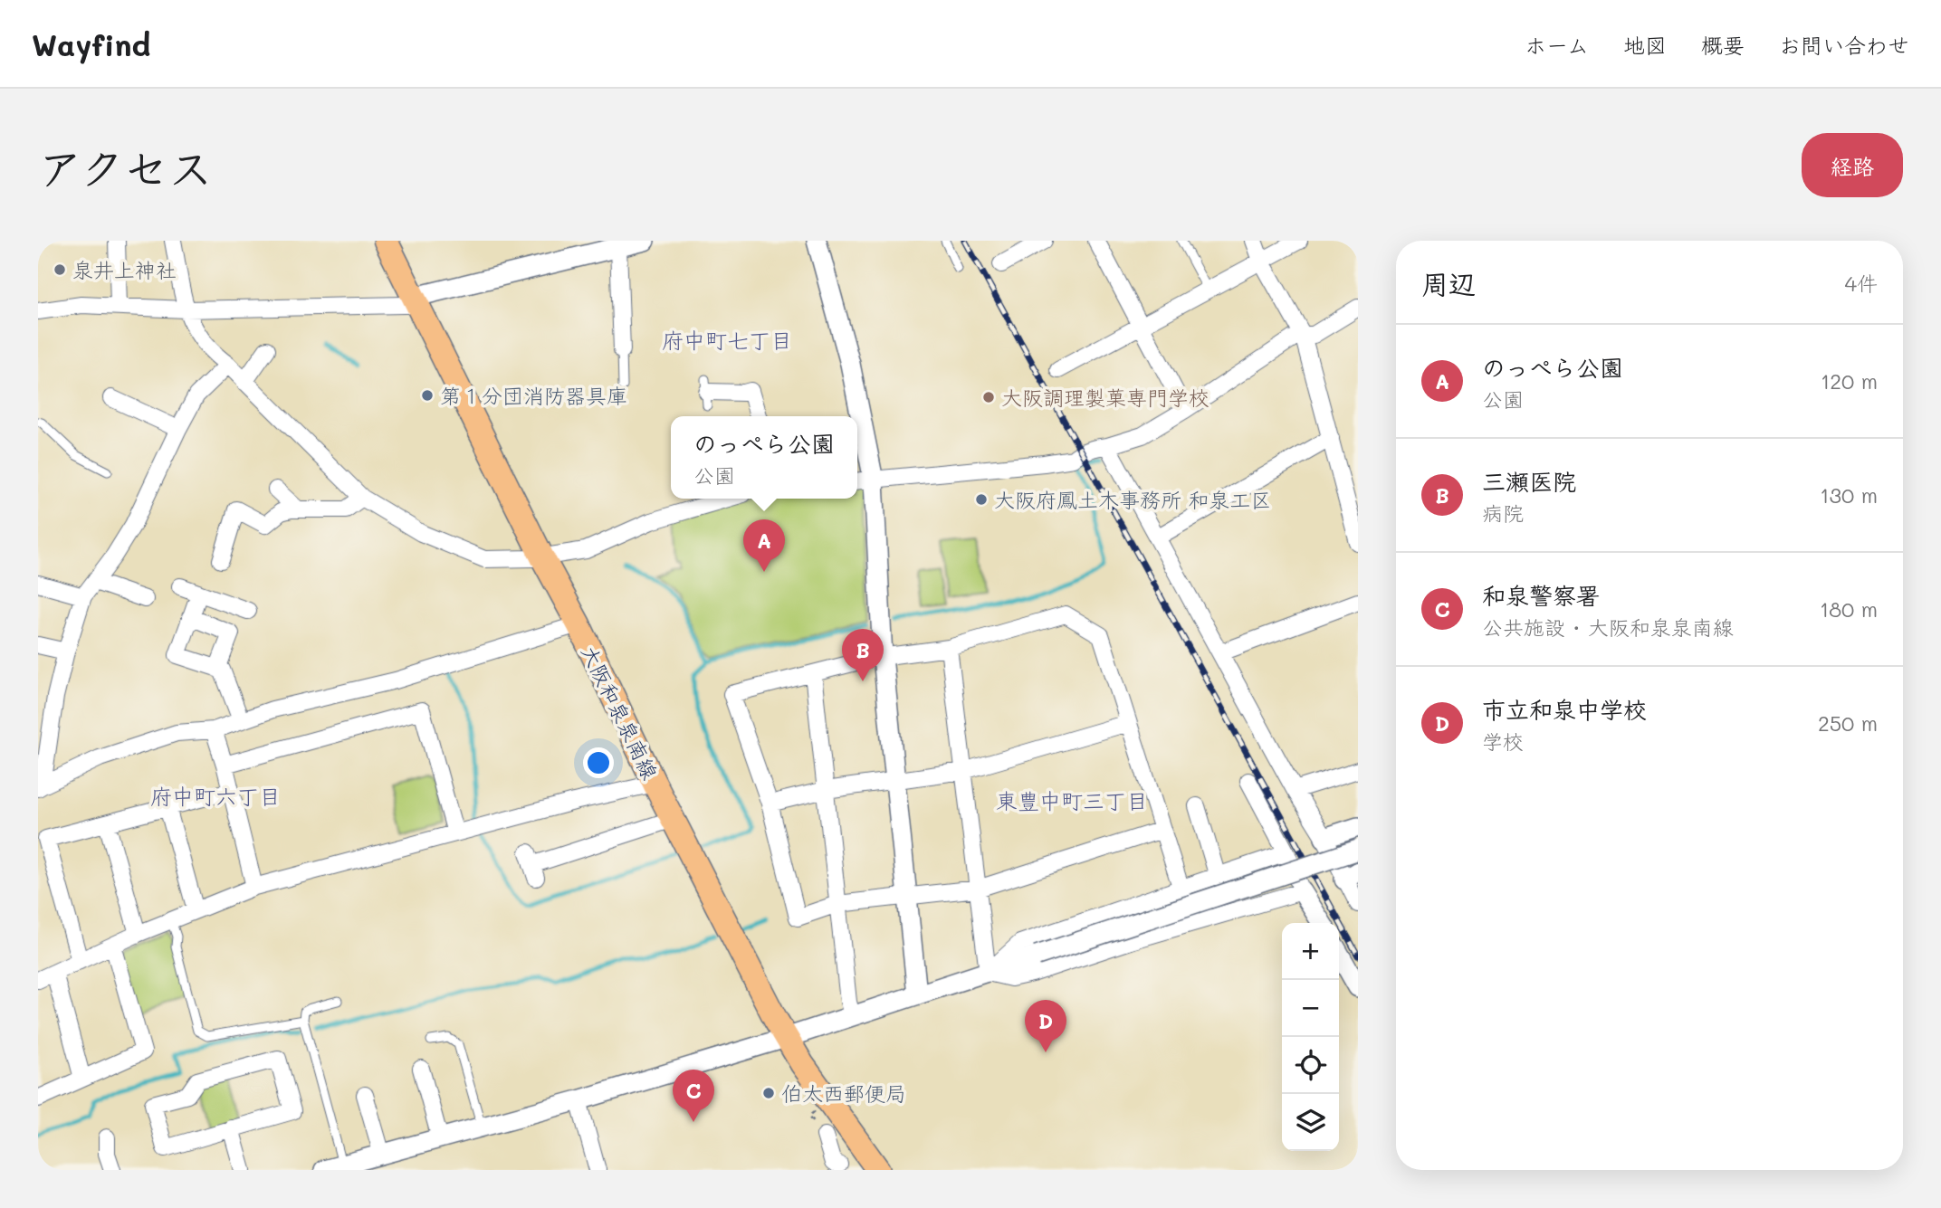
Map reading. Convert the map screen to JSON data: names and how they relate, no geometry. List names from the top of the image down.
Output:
{
  "streets": {
    "main road": ["大阪和泉泉南線"]
  },
  "districts": ["府中町七丁目", "府中町六丁目", "東豊中町三丁目"],
  "places": [
    "泉井上神社",
    "第１分団消防器具庫",
    "大阪調理製菓専門学校",
    "大阪府鳳土木事務所 和泉工区",
    "伯太西郵便局"
  ],
  "page": {
    "header": "Wayfind",
    "nav": [
      "ホーム",
      "地図",
      "概要",
      "お問い合わせ"
    ],
    "title": "アクセス",
    "buttons": "経路",
    "heading": ["周辺", "4件"],
    "list": [
      {
        "mark": "A",
        "name": "のっぺら公園",
        "note": "公園",
        "value": "120 m"
      },
      {
        "mark": "B",
        "name": "三瀬医院",
        "note": "病院",
        "value": "130 m"
      },
      {
        "mark": "C",
        "name": "和泉警察署",
        "note": "公共施設 · 大阪和泉泉南線",
        "value": "180 m"
      },
      {
        "mark": "D",
        "name": "市立和泉中学校",
        "note": "学校",
        "value": "250 m"
      }
    ],
    "popup": ["のっぺら公園", "公園"],
    "pins": [
      "A",
      "B",
      "D",
      "C"
    ],
    "map_buttons": ["+", "−"]
  }
}
